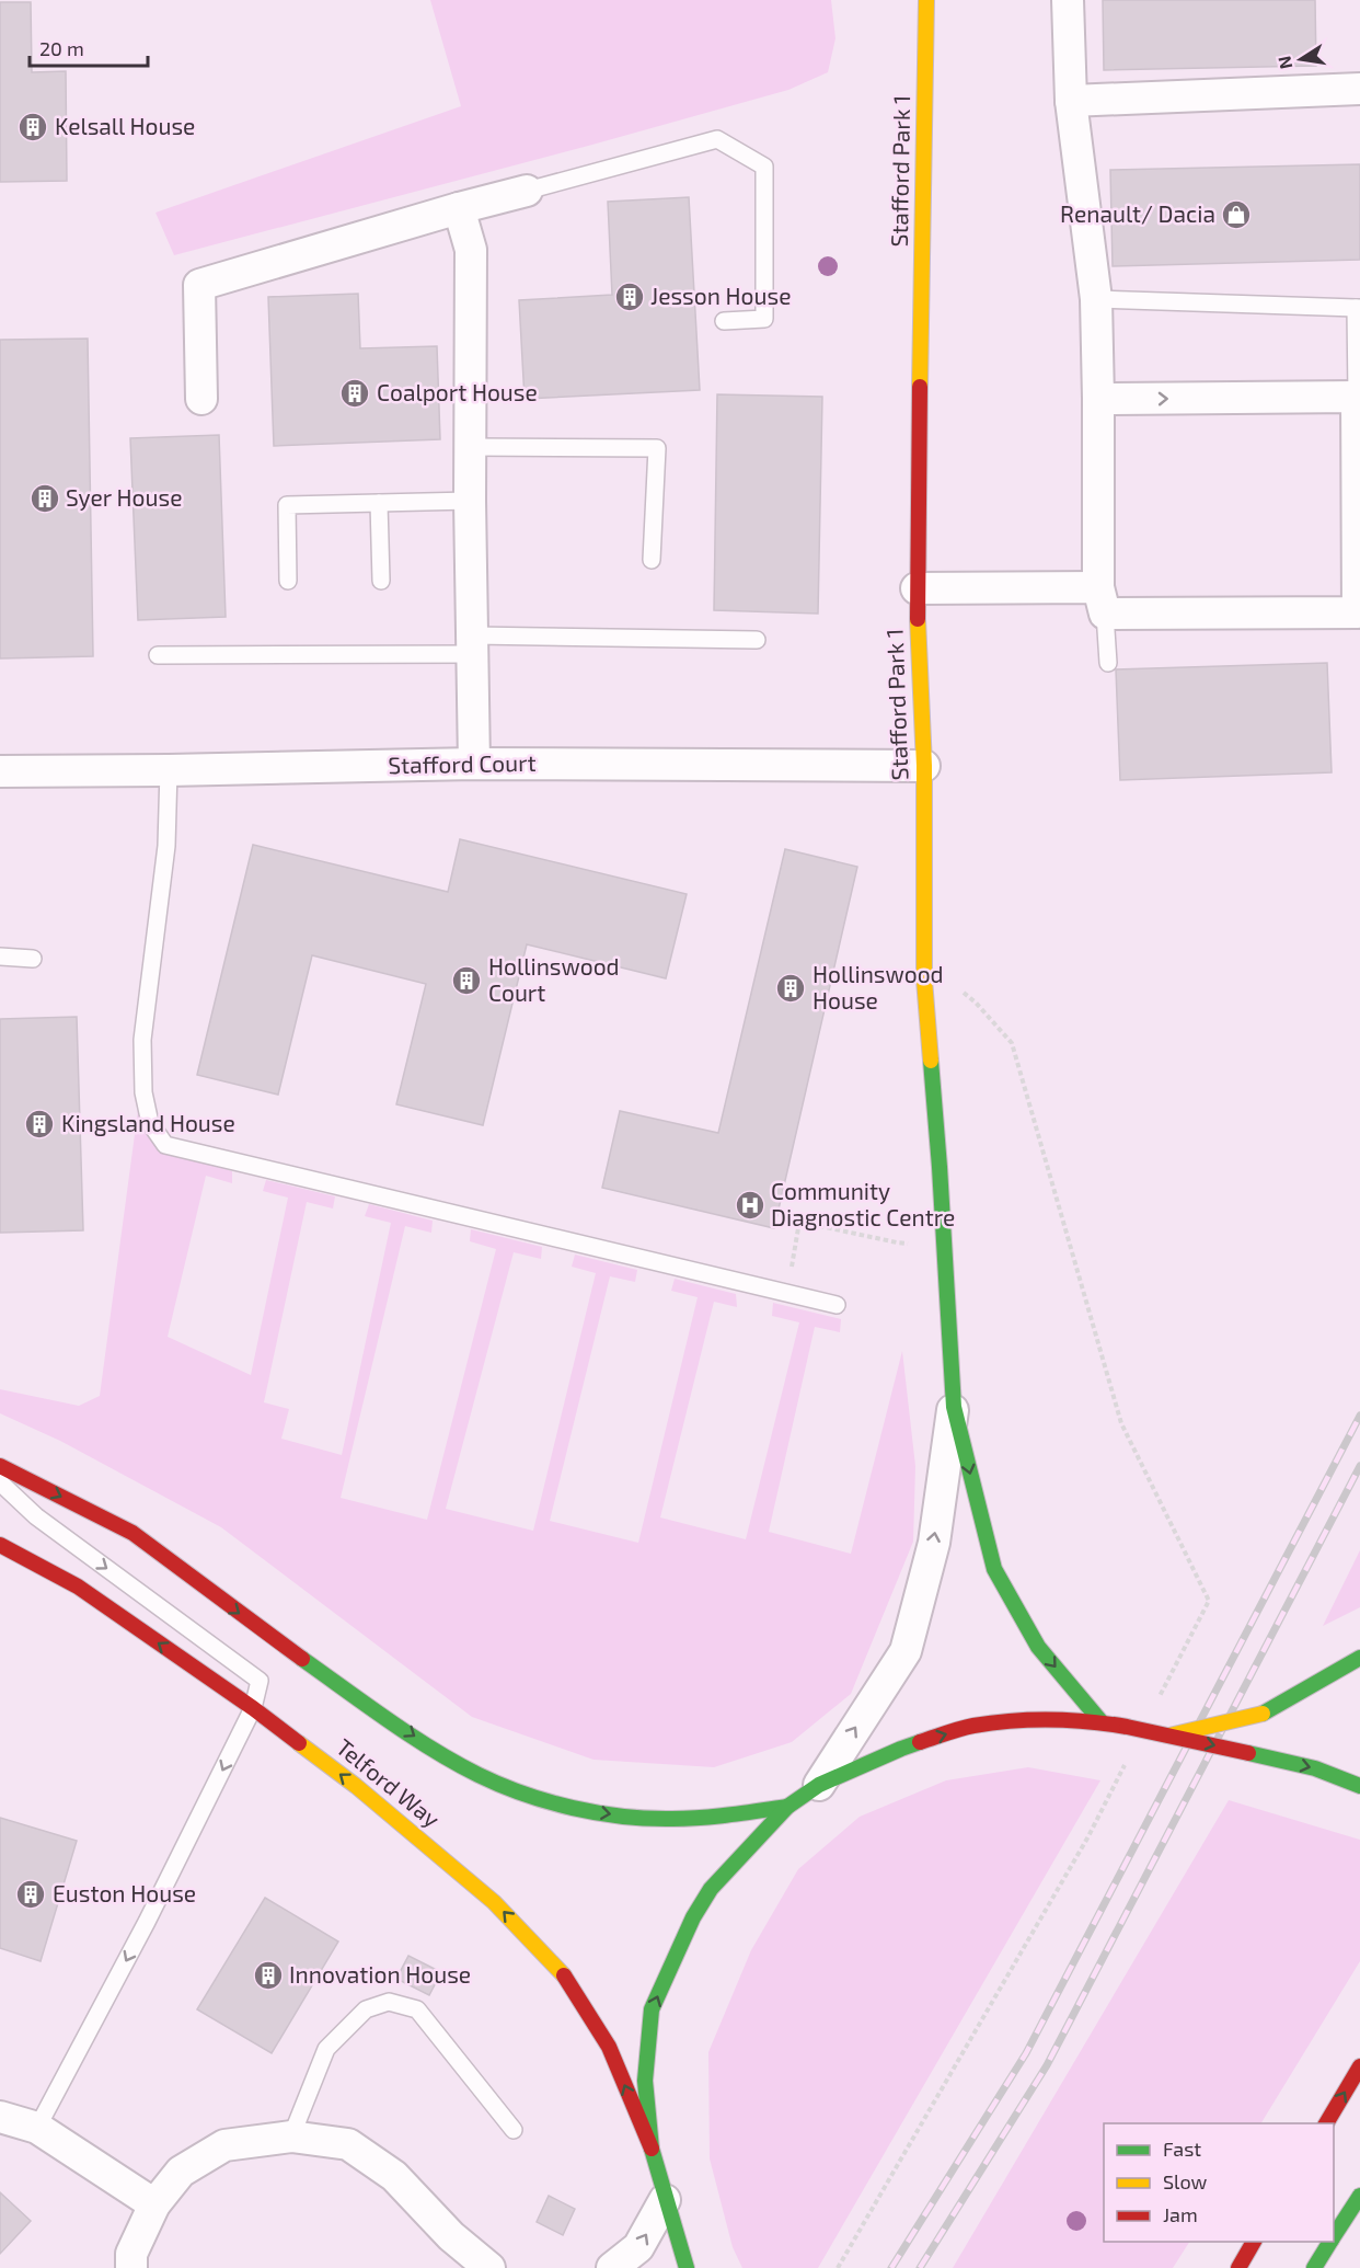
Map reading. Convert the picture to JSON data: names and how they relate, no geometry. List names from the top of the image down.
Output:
{
  "streets": {
    "main road": ["Stafford Park 1", "Telford Way"],
    "street": ["Stafford Court"]
  },
  "crossings": [
    ["Stafford Park 1", "Stafford Court"]
  ],
  "places": {
    "building": [
      "Kelsall House",
      "Jesson House",
      "Coalport House",
      "Syer House",
      "Hollinswood Court",
      "Hollinswood House",
      "Kingsland House",
      "Euston House",
      "Innovation House"
    ],
    "shop": ["Renault/ Dacia"],
    "hospital": ["Community Diagnostic Centre"]
  },
  "legend": ["Fast", "Slow", "Jam"],
  "scale_bar": "20 m",
  "north": "left"
}
